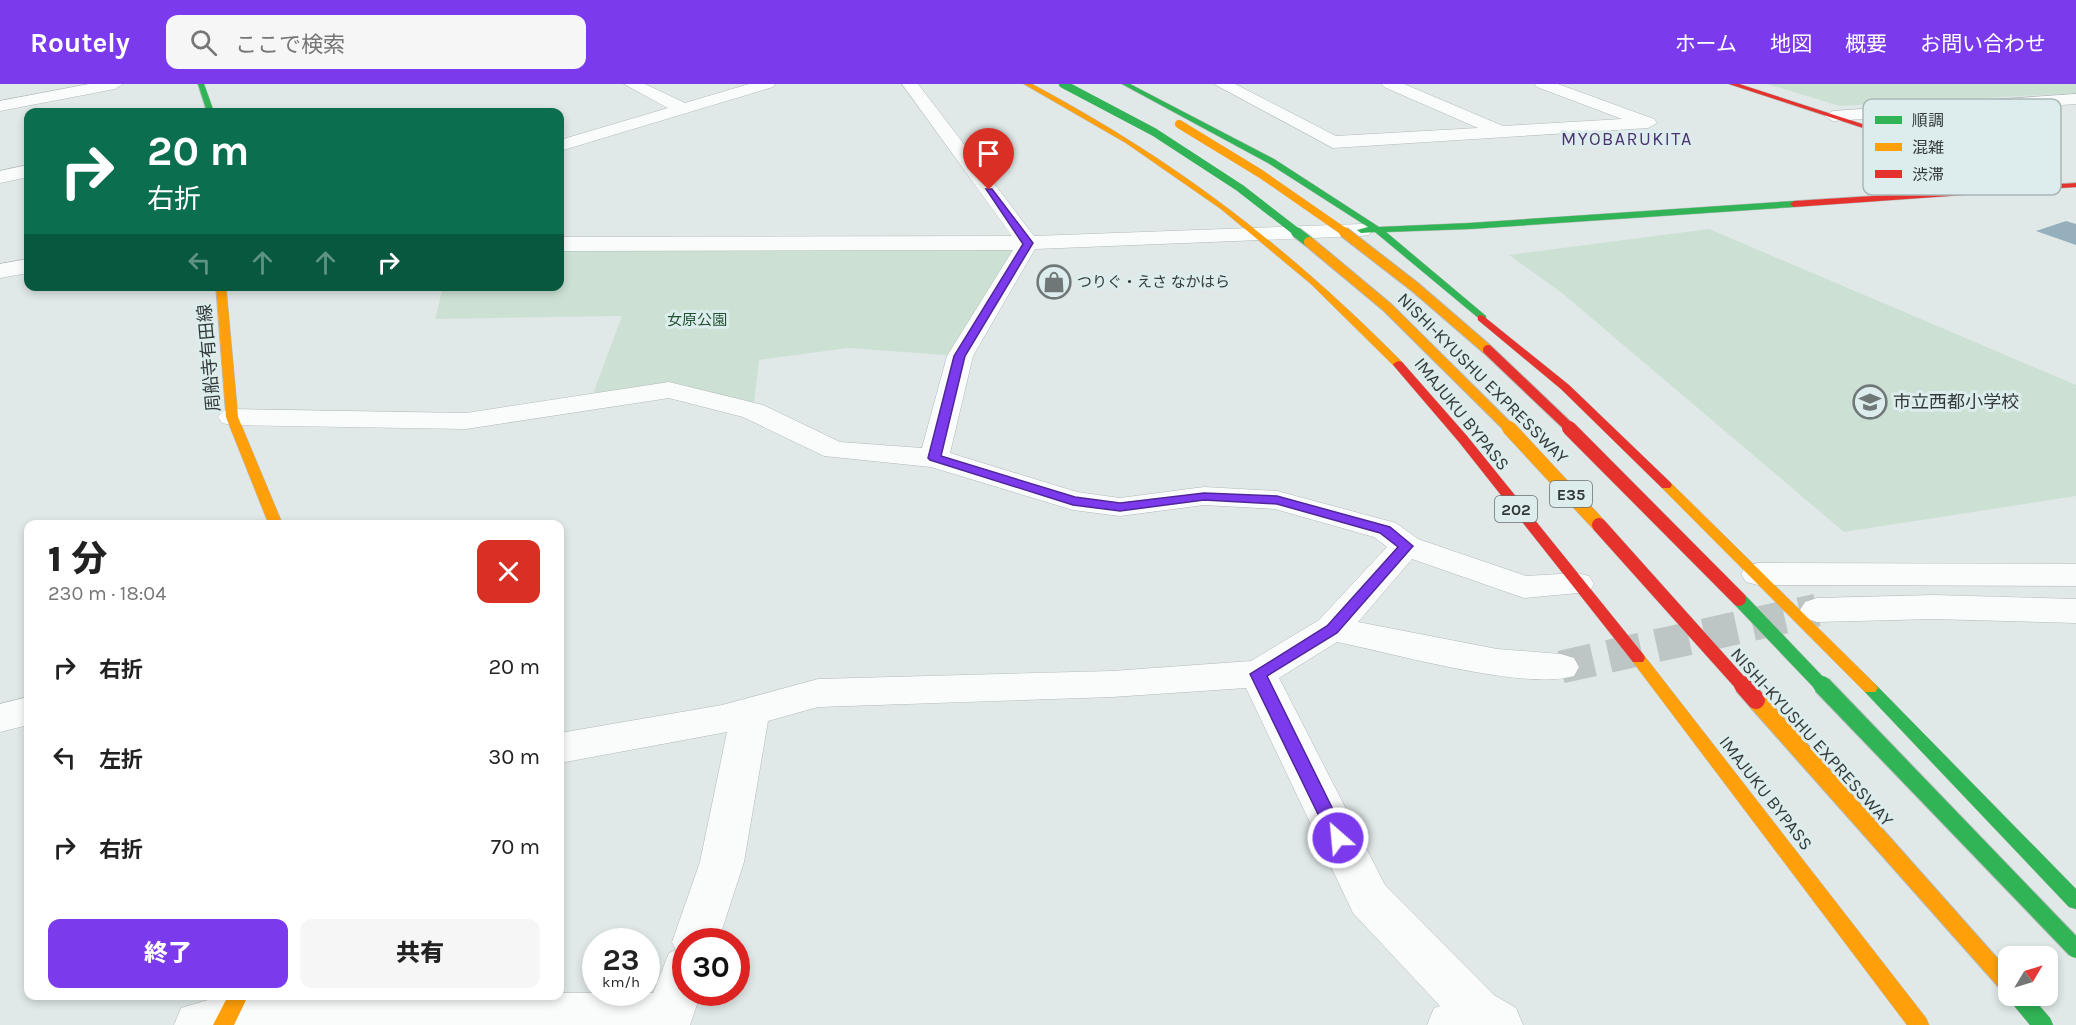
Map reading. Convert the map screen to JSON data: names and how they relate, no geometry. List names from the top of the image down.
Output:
{
  "streets": {
    "main road": [
      "周船寺有田線",
      "NISHI-KYUSHU EXPRESSWAY",
      "IMAJUKU BYPASS",
      "E35",
      "202"
    ]
  },
  "districts": ["MYOBARUKITA"],
  "parks": ["女原公園"],
  "places": {
    "shop": ["つりぐ・えさ なかはら"],
    "school or university": ["市立西都小学校"]
  },
  "legend": ["順調", "混雑", "渋滞"],
  "north": "top right",
  "page": {
    "header": "Routely",
    "search": "ここで検索",
    "nav": [
      "ホーム",
      "地図",
      "概要",
      "お問い合わせ"
    ],
    "turn": ["20 m", "右折"],
    "heading": ["1 分", "230 m · 18:04"],
    "list": [
      {
        "name": "右折",
        "value": "20 m"
      },
      {
        "name": "左折",
        "value": "30 m"
      },
      {
        "name": "右折",
        "value": "70 m"
      }
    ],
    "buttons": ["終了", "共有"],
    "speed": "23 km/h",
    "limit": "30"
  }
}
